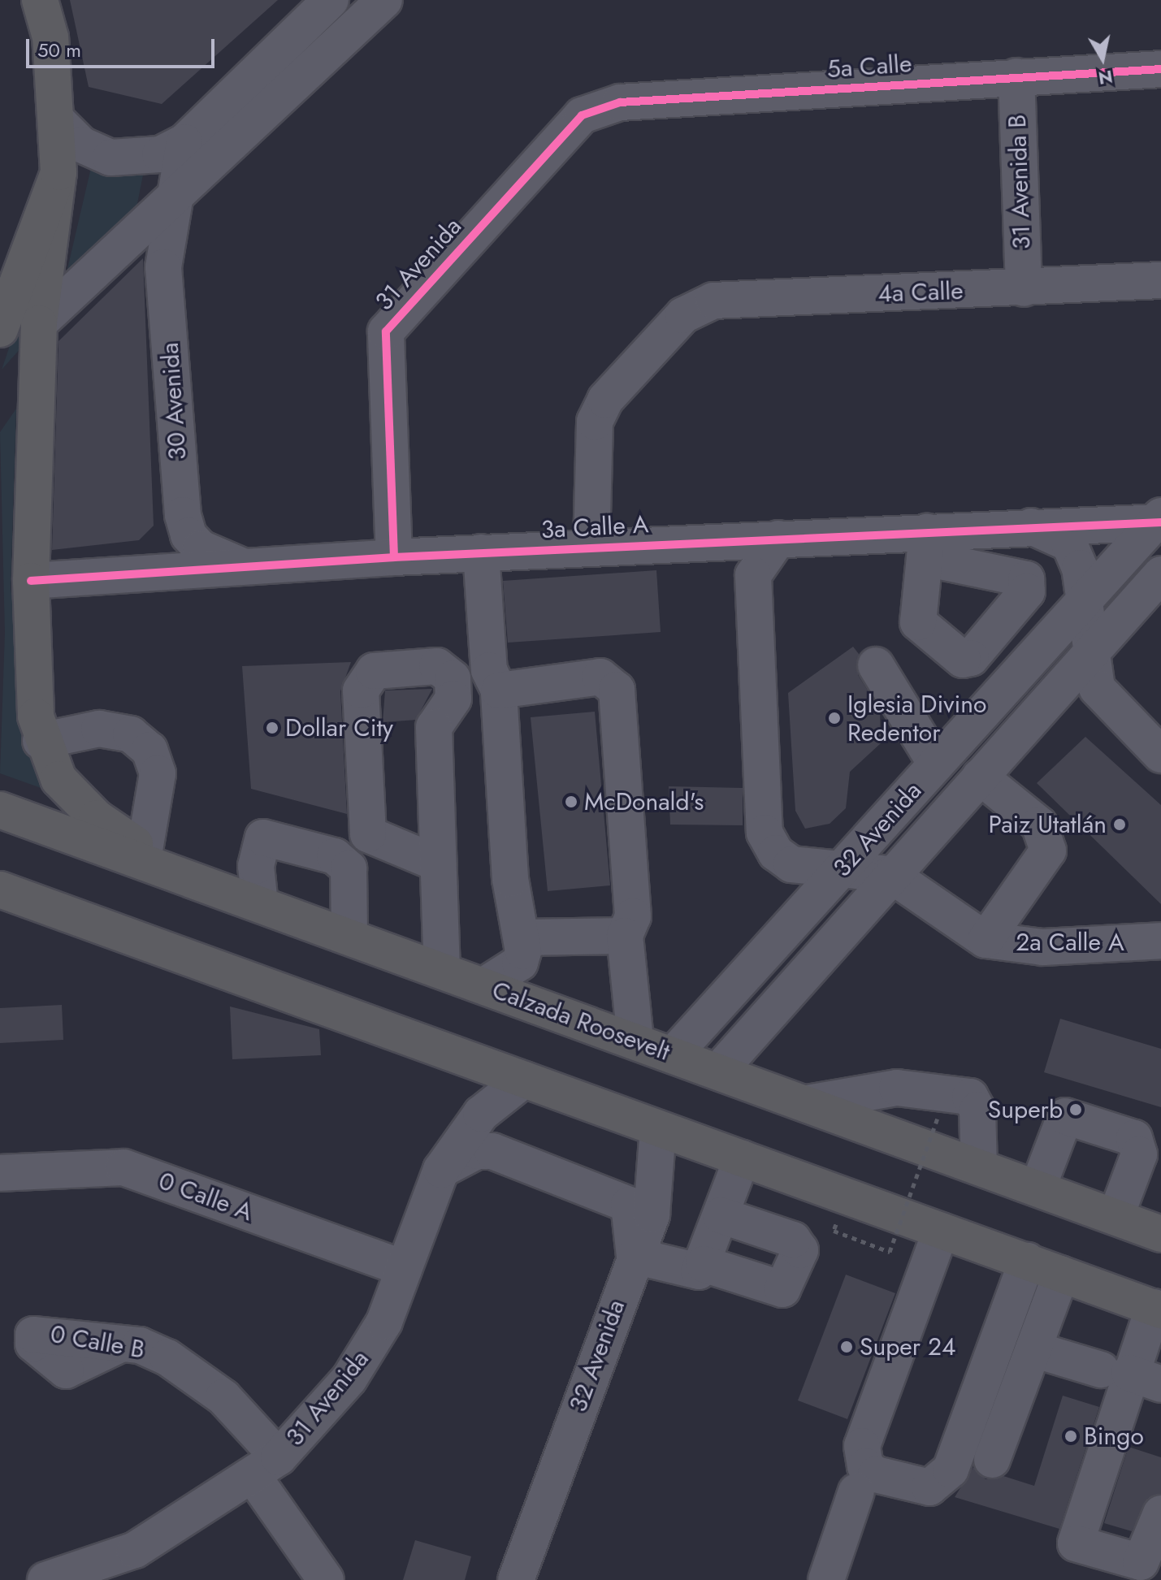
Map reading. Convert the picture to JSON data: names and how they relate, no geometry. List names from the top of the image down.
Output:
{
  "streets": {
    "highway": ["Calzada Roosevelt"],
    "street": [
      "5a Calle",
      "31 Avenida B",
      "31 Avenida",
      "4a Calle",
      "30 Avenida",
      "3a Calle A",
      "32 Avenida",
      "2a Calle A",
      "0 Calle A",
      "0 Calle B"
    ]
  },
  "crossings": [
    ["5a Calle", "31 Avenida B"],
    ["5a Calle", "31 Avenida"],
    ["31 Avenida B", "4a Calle"],
    ["31 Avenida", "3a Calle A"],
    ["31 Avenida", "0 Calle A"],
    ["31 Avenida", "0 Calle B"],
    ["4a Calle", "3a Calle A"],
    ["30 Avenida", "3a Calle A"],
    ["3a Calle A", "32 Avenida"],
    ["32 Avenida", "2a Calle A"],
    ["32 Avenida", "Calzada Roosevelt"]
  ],
  "places": [
    "Iglesia Divino Redentor",
    "Dollar City",
    "McDonald's",
    "Paiz Utatlán",
    "Superb",
    "Super 24",
    "Bingo"
  ],
  "scale_bar": "50 m",
  "north": "bottom"
}
